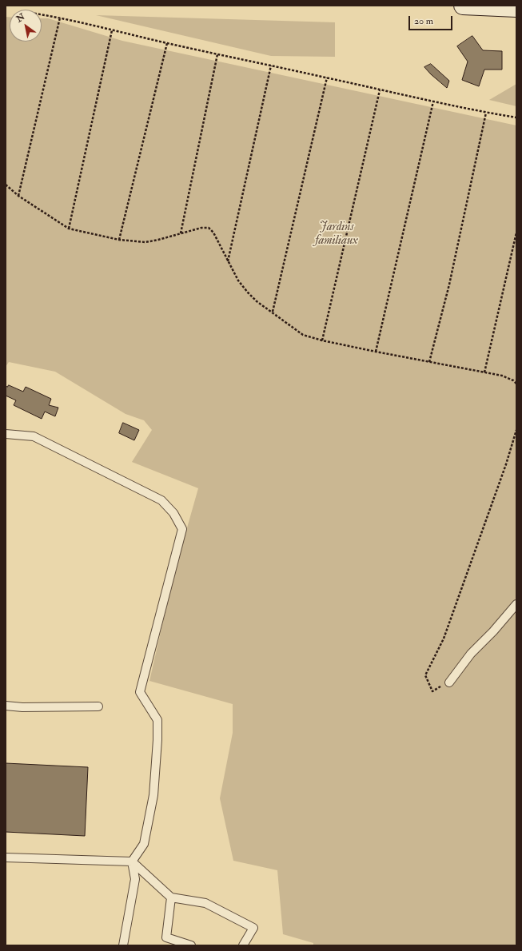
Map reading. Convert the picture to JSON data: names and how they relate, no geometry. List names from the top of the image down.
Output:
{
  "parks": ["Jardins familiaux"],
  "scale_bar": "20 m",
  "north": "top left"
}
